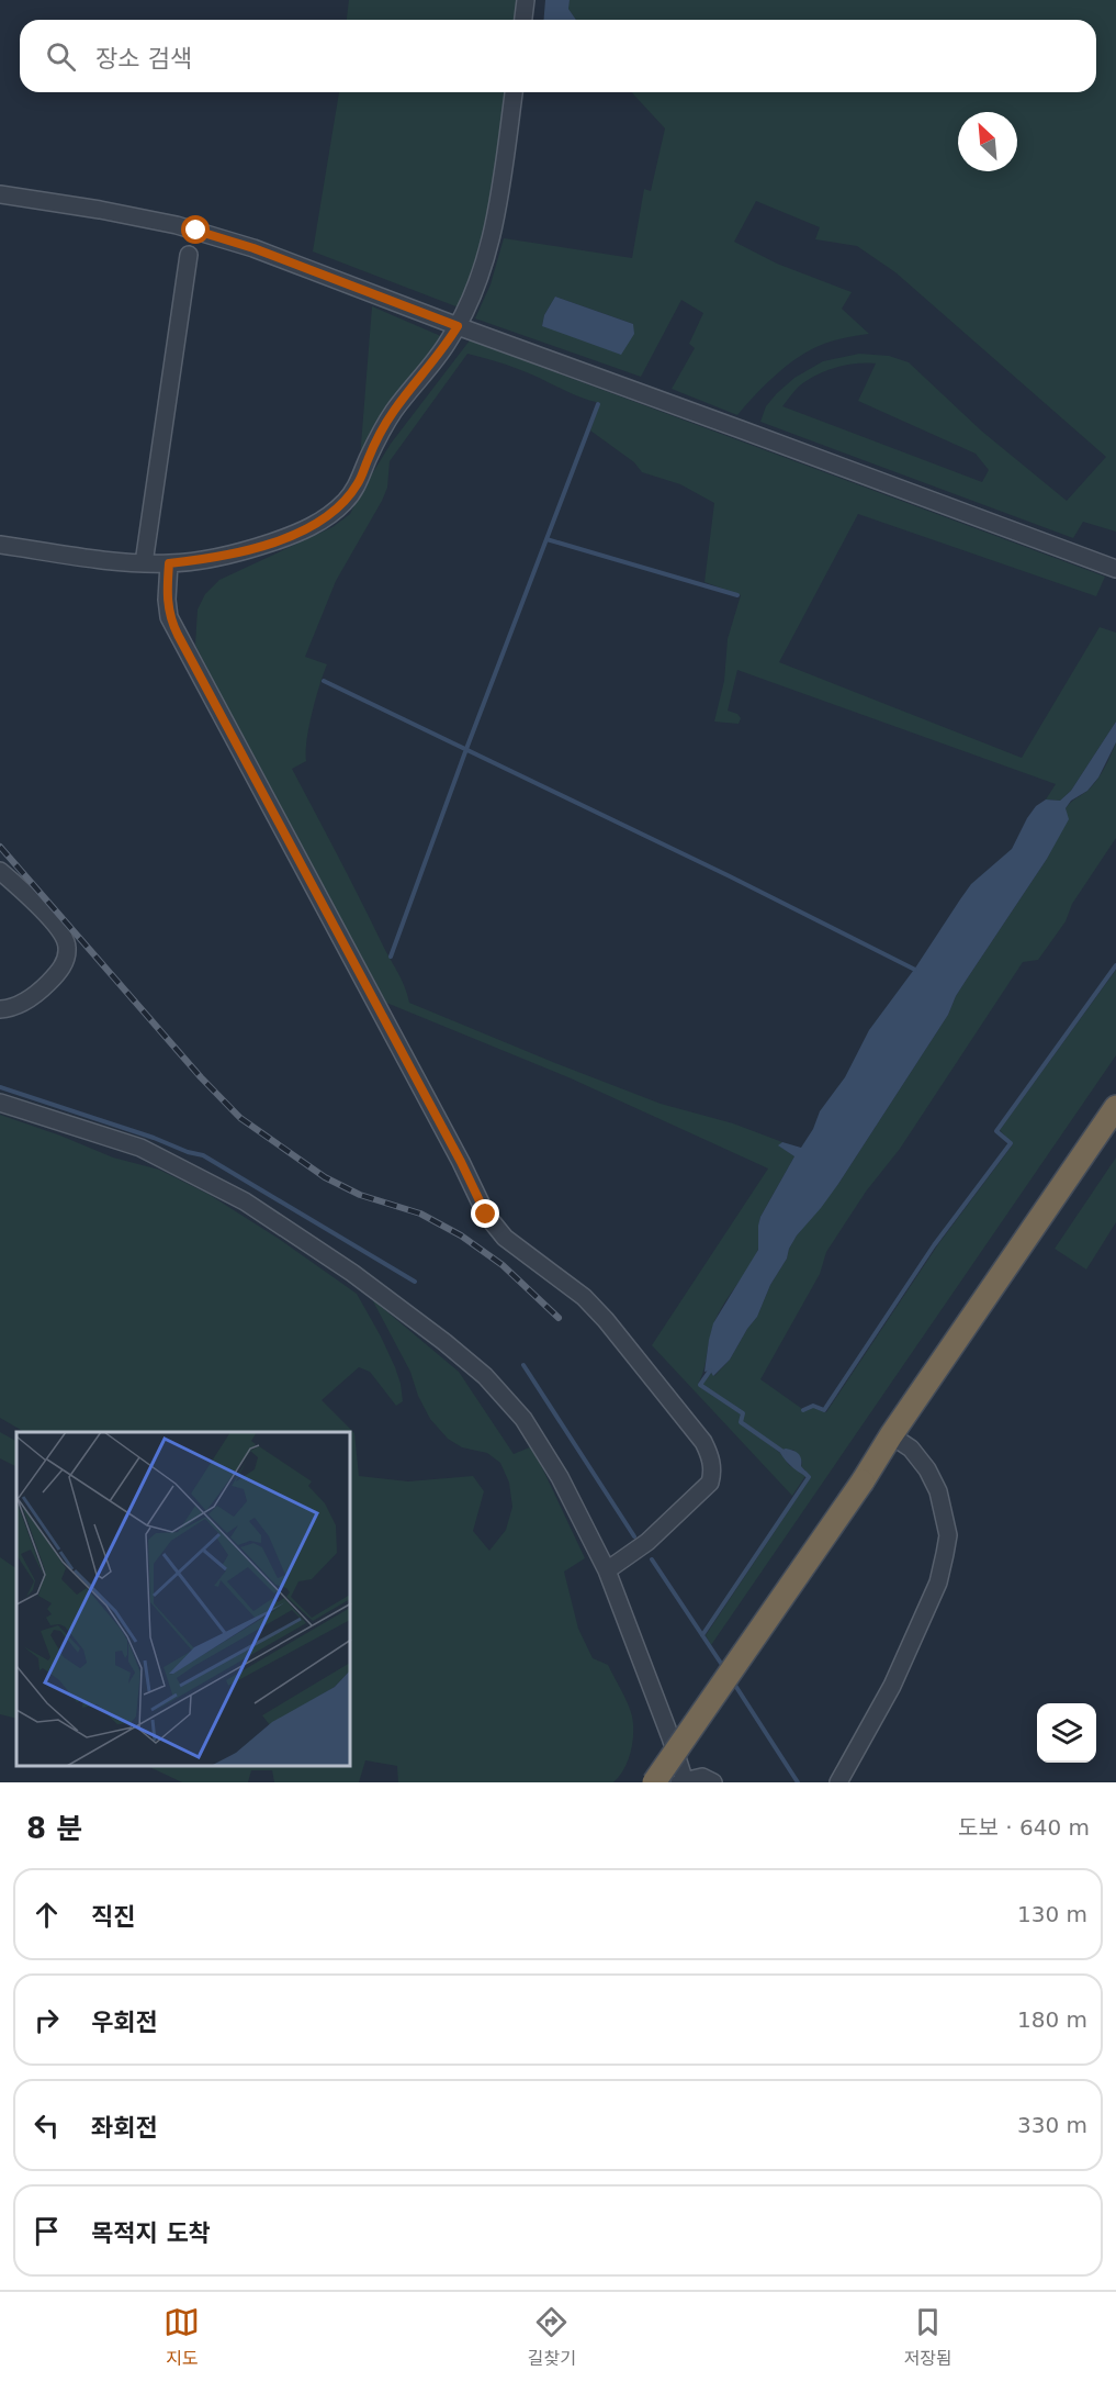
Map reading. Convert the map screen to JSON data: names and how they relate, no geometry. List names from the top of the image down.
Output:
{
  "north": "top left",
  "page": {
    "search": "장소 검색",
    "heading": ["8 분", "도보 · 640 m"],
    "list": [
      ["직진", "130 m"],
      ["우회전", "180 m"],
      ["좌회전", "330 m"],
      "목적지 도착"
    ],
    "nav": ["지도", "길찾기", "저장됨"]
  }
}
